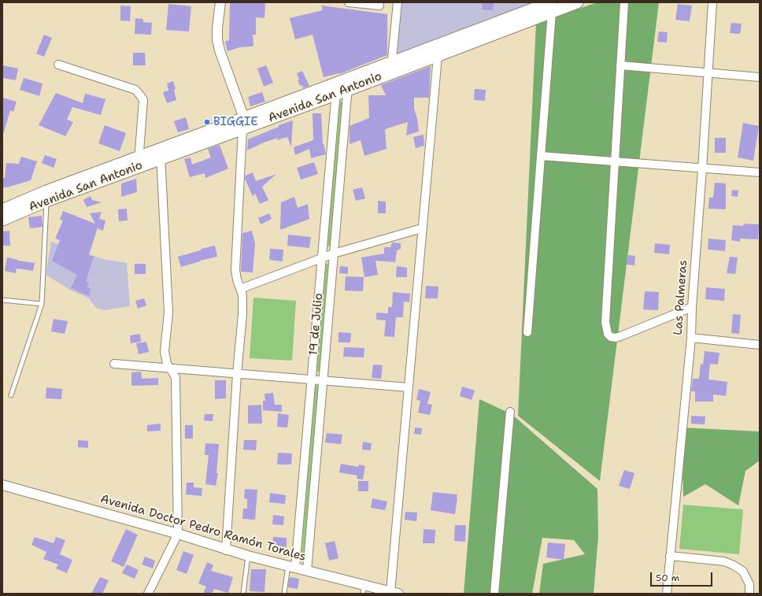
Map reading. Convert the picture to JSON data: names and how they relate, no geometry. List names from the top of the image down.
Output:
{
  "streets": {
    "main road": ["Avenida San Antonio"],
    "street": ["Las Palmeras", "19 de Julio", "Avenida Doctor Pedro Ramón Torales"]
  },
  "crossings": [
    ["Avenida San Antonio", "19 de Julio"],
    ["19 de Julio", "Avenida Doctor Pedro Ramón Torales"]
  ],
  "places": ["BIGGIE"],
  "scale_bar": "50 m"
}
